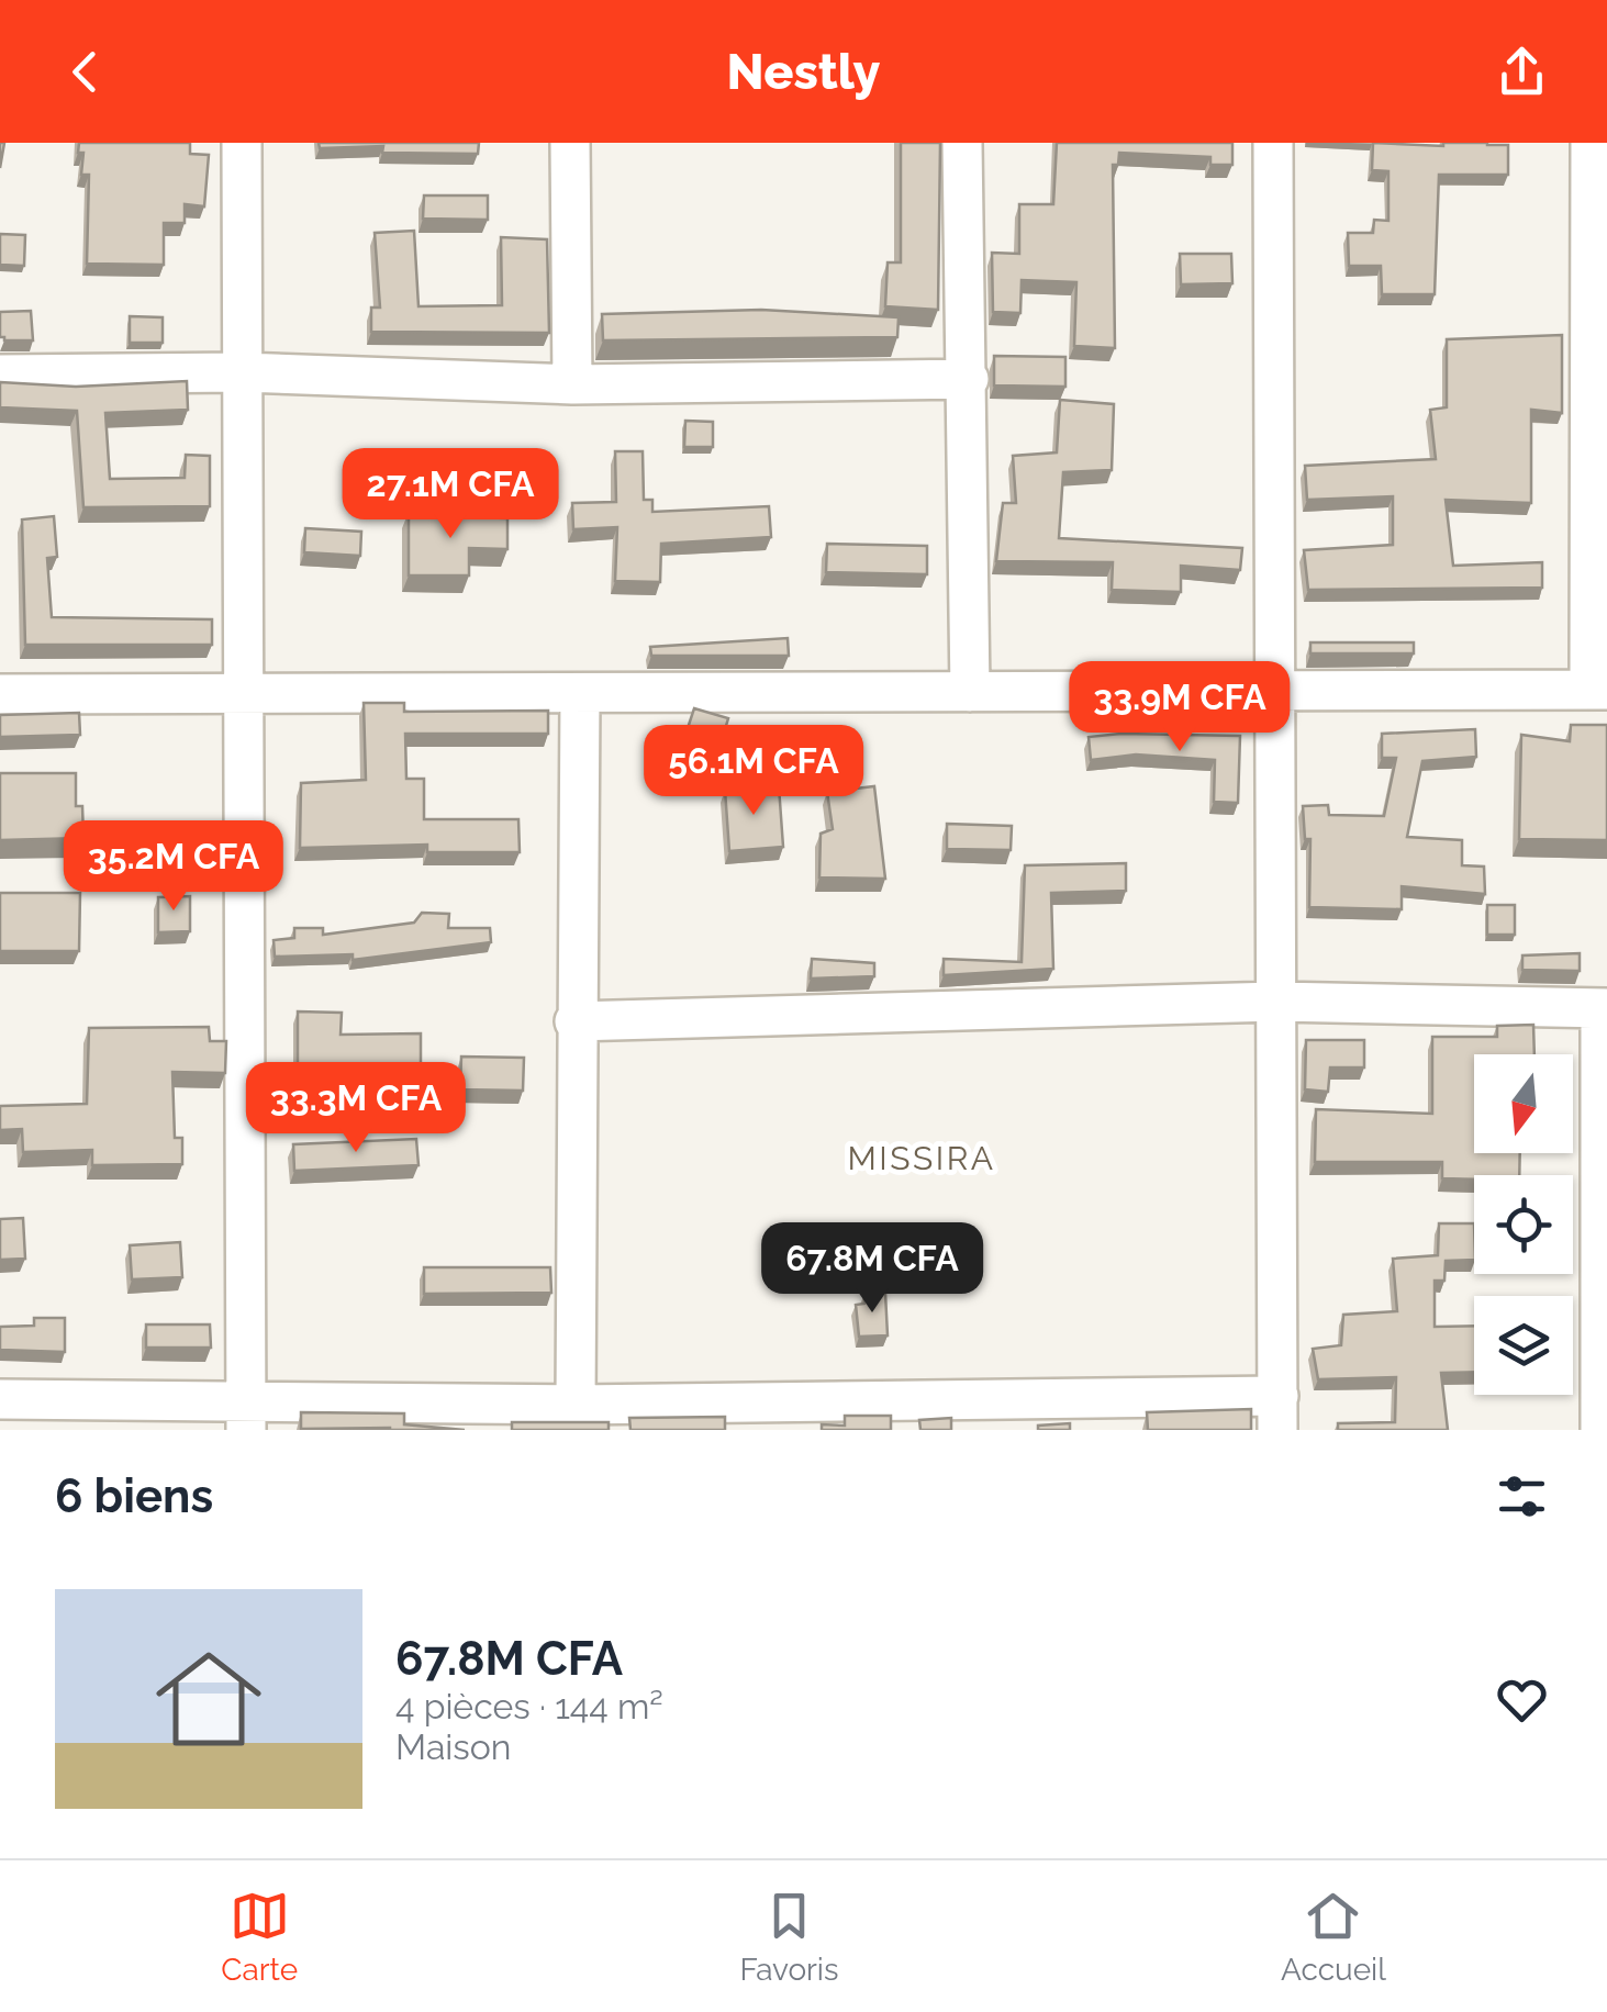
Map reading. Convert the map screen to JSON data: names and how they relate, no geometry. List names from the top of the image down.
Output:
{
  "districts": ["MISSIRA"],
  "north": "bottom",
  "page": {
    "header": "Nestly",
    "price": [
      "27.1M CFA",
      "33.9M CFA",
      "56.1M CFA",
      "35.2M CFA",
      "33.3M CFA",
      "67.8M CFA"
    ],
    "heading": "6 biens",
    "list": [
      {
        "name": "67.8M CFA",
        "note": "4 pièces · 144 m² · Maison"
      }
    ],
    "tabs": ["Carte", "Favoris", "Accueil"]
  }
}
